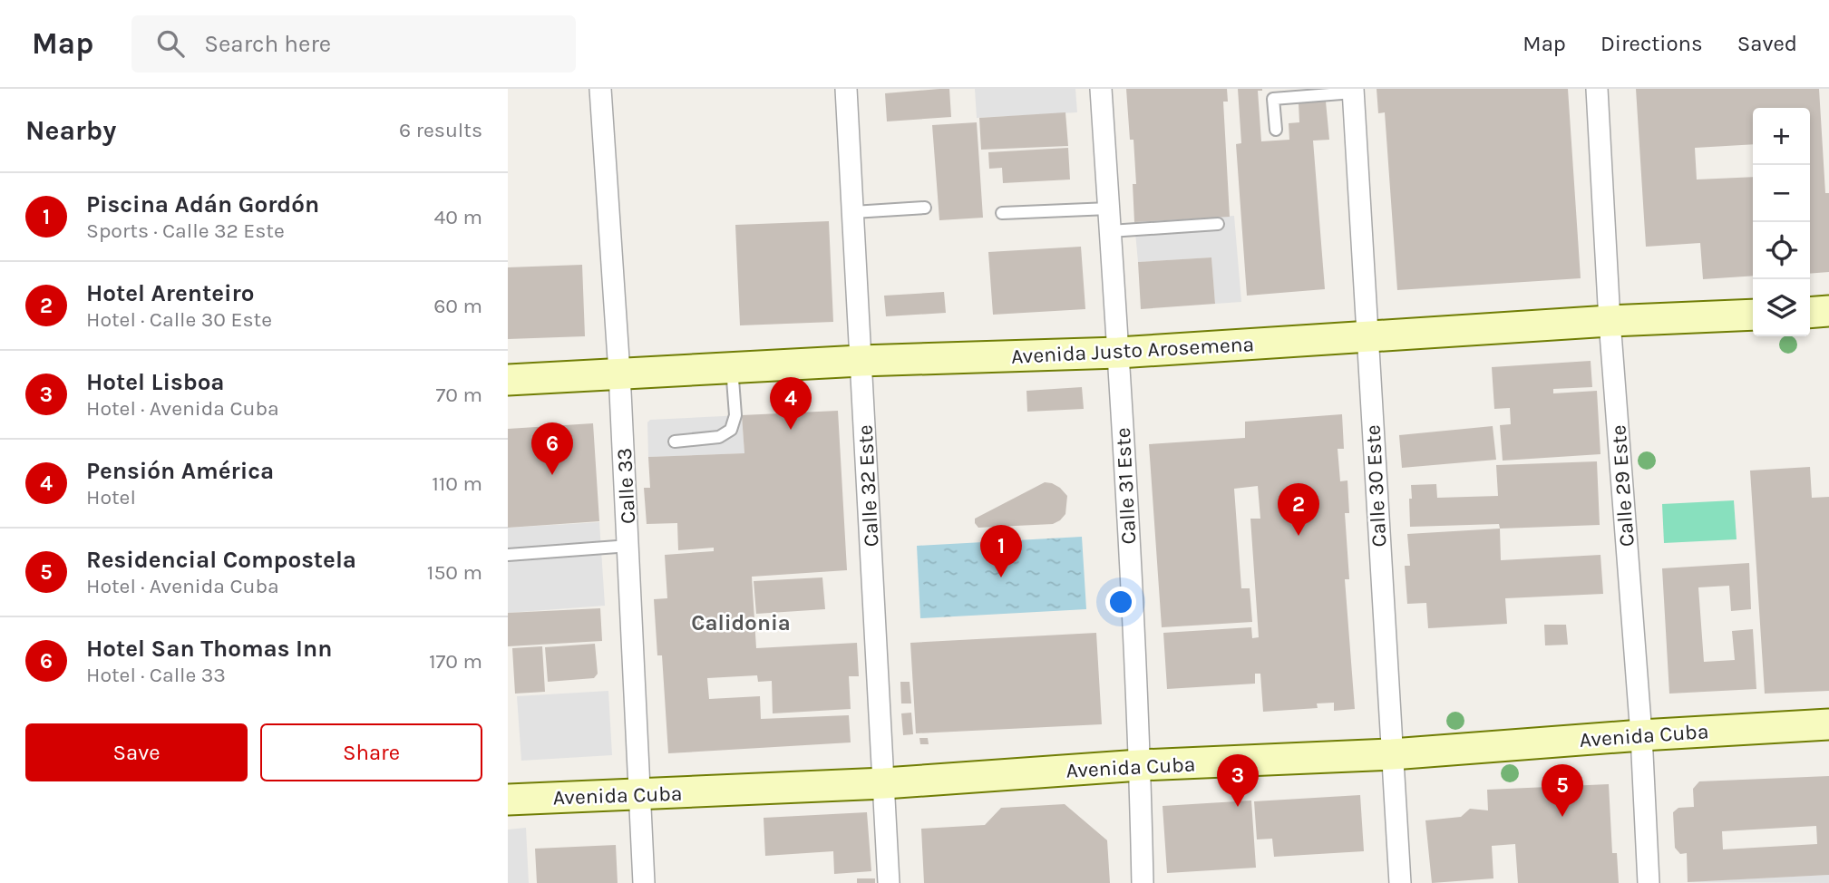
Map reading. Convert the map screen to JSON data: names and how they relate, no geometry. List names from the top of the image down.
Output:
{
  "streets": {
    "street": [
      "Avenida Justo Arosemena",
      "Calle 33",
      "Calle 32 Este",
      "Calle 31 Este",
      "Calle 30 Este",
      "Calle 29 Este",
      "Avenida Cuba"
    ]
  },
  "crossings": [
    ["Avenida Justo Arosemena", "Calle 33"],
    ["Avenida Justo Arosemena", "Calle 32 Este"],
    ["Avenida Justo Arosemena", "Calle 31 Este"],
    ["Avenida Justo Arosemena", "Calle 30 Este"],
    ["Avenida Justo Arosemena", "Calle 29 Este"],
    ["Calle 33", "Avenida Cuba"],
    ["Calle 32 Este", "Avenida Cuba"],
    ["Calle 31 Este", "Avenida Cuba"],
    ["Calle 30 Este", "Avenida Cuba"],
    ["Calle 29 Este", "Avenida Cuba"]
  ],
  "districts": ["Calidonia"],
  "page": {
    "header": "Map",
    "search": "Search here",
    "nav": ["Map", "Directions", "Saved"],
    "heading": ["Nearby", "6 results"],
    "map_buttons": ["+", "−"],
    "list": [
      {
        "mark": "1",
        "name": "Piscina Adán Gordón",
        "note": "Sports · Calle 32 Este",
        "value": "40 m"
      },
      {
        "mark": "2",
        "name": "Hotel Arenteiro",
        "note": "Hotel · Calle 30 Este",
        "value": "60 m"
      },
      {
        "mark": "3",
        "name": "Hotel Lisboa",
        "note": "Hotel · Avenida Cuba",
        "value": "70 m"
      },
      {
        "mark": "4",
        "name": "Pensión América",
        "note": "Hotel",
        "value": "110 m"
      },
      {
        "mark": "5",
        "name": "Residencial Compostela",
        "note": "Hotel · Avenida Cuba",
        "value": "150 m"
      },
      {
        "mark": "6",
        "name": "Hotel San Thomas Inn",
        "note": "Hotel · Calle 33",
        "value": "170 m"
      }
    ],
    "pins": [
      "4",
      "6",
      "2",
      "1",
      "3",
      "5"
    ],
    "buttons": ["Save", "Share"]
  }
}
